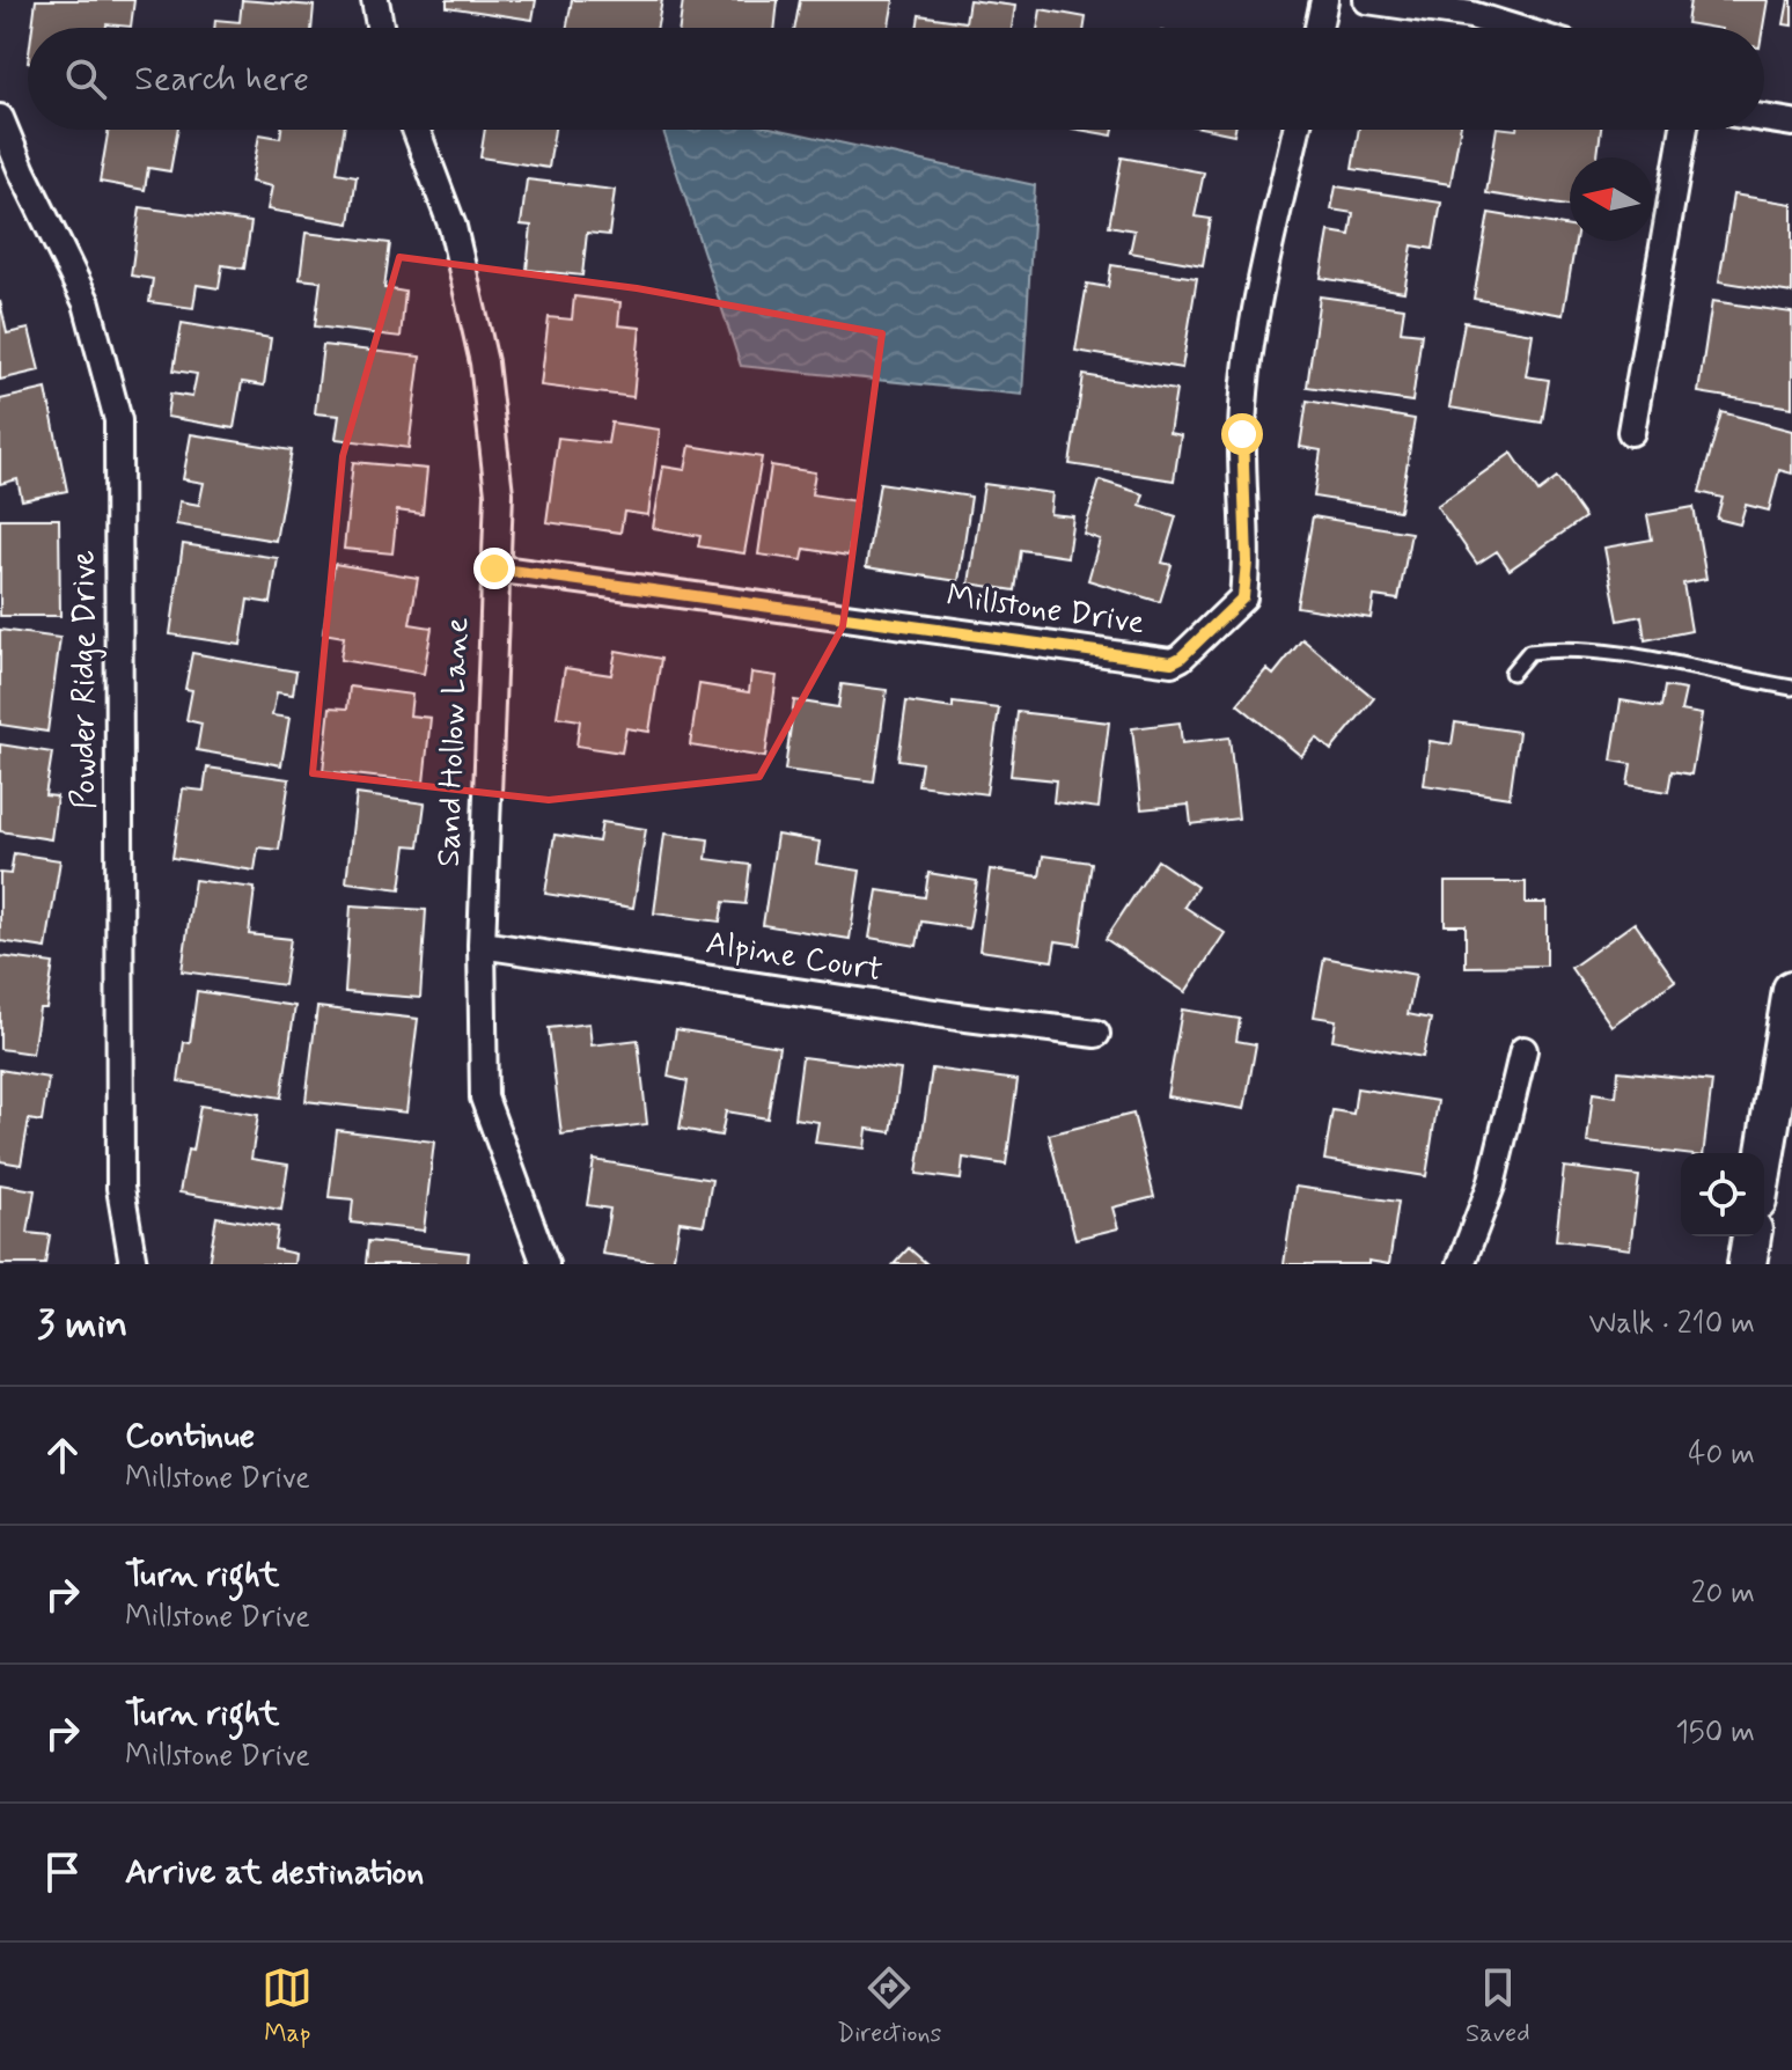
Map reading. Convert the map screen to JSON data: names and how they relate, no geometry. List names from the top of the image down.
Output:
{
  "streets": {
    "street": [
      "Millstone Drive",
      "Powder Ridge Drive",
      "Sand Hollow Lane",
      "Alpine Court"
    ]
  },
  "crossings": [
    ["Millstone Drive", "Sand Hollow Lane"],
    ["Sand Hollow Lane", "Alpine Court"]
  ],
  "north": "left",
  "page": {
    "search": "Search here",
    "heading": ["3 min", "Walk · 210 m"],
    "list": [
      ["Continue", "Millstone Drive", "40 m"],
      ["Turn right", "Millstone Drive", "20 m"],
      ["Turn right", "Millstone Drive", "150 m"],
      "Arrive at destination"
    ],
    "nav": ["Map", "Directions", "Saved"]
  }
}
